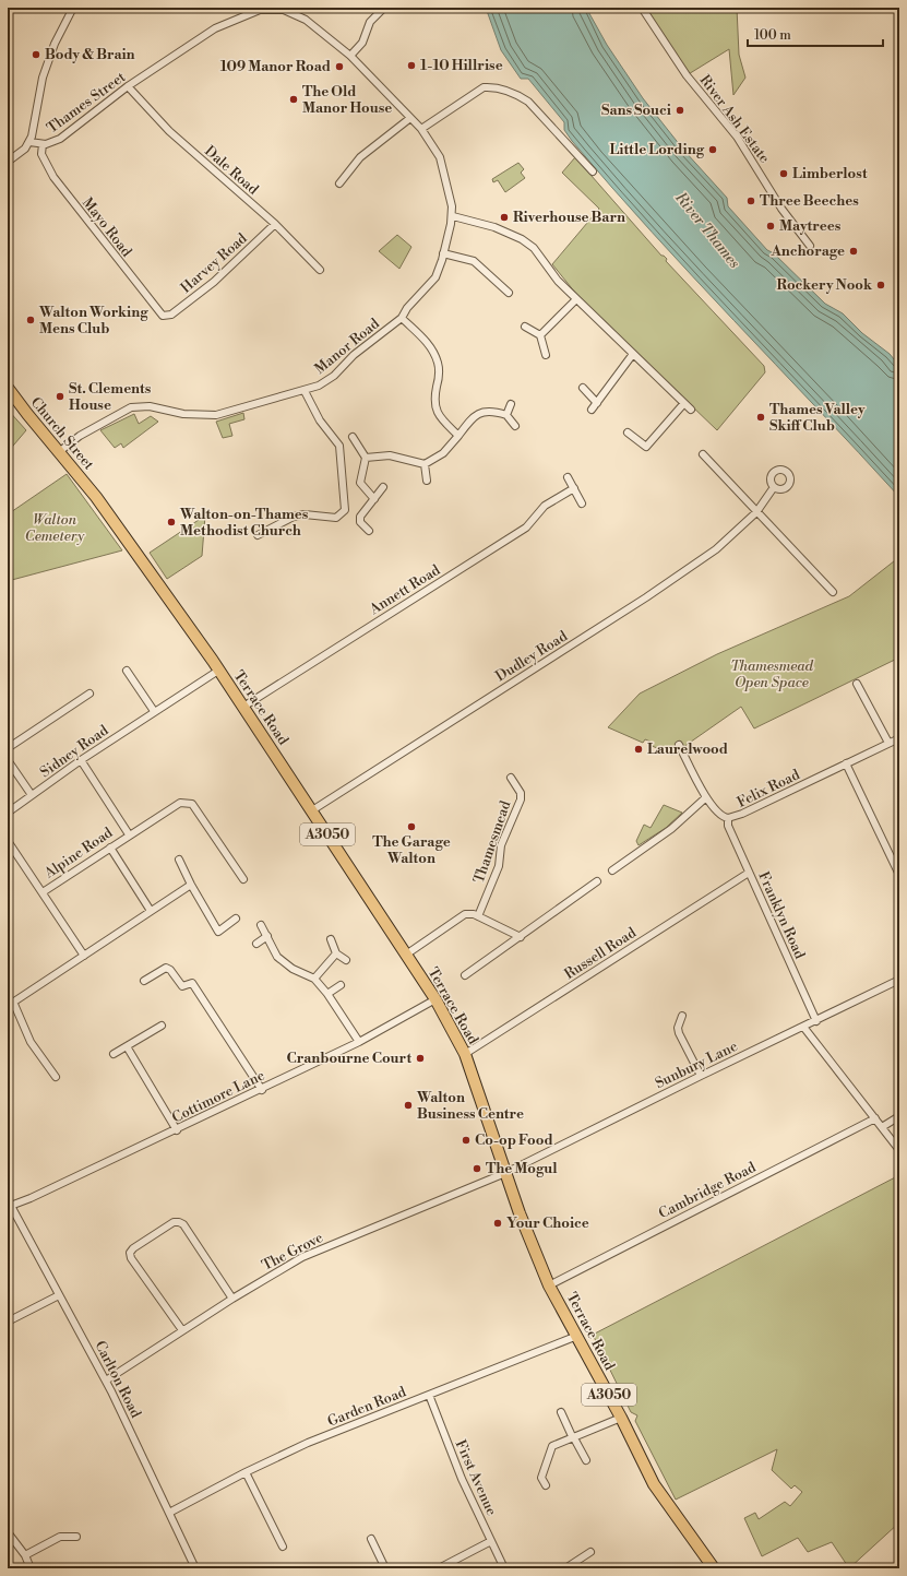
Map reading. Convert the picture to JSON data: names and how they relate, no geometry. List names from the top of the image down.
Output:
{
  "streets": {
    "main road": ["Church Street", "Terrace Road", "A3050"],
    "street": [
      "Thames Street",
      "River Ash Estate",
      "Dale Road",
      "Mayo Road",
      "Harvey Road",
      "Manor Road",
      "Annett Road",
      "Dudley Road",
      "Sidney Road",
      "Felix Road",
      "Thamesmead",
      "Alpine Road",
      "Franklyn Road",
      "Russell Road",
      "Sunbury Lane",
      "Cottimore Lane",
      "Cambridge Road",
      "The Grove",
      "Carlton Road",
      "Garden Road",
      "First Avenue"
    ]
  },
  "crossings": [
    ["Thames Street", "Dale Road"],
    ["Thames Street", "Mayo Road"],
    ["Thames Street", "Manor Road"],
    ["Dale Road", "Harvey Road"],
    ["Mayo Road", "Harvey Road"],
    ["Manor Road", "Church Street"],
    ["Church Street", "Terrace Road"],
    ["Annett Road", "Terrace Road"],
    ["Dudley Road", "Terrace Road"],
    ["Terrace Road", "Sidney Road"],
    ["Terrace Road", "Russell Road"],
    ["Terrace Road", "Sunbury Lane"],
    ["Terrace Road", "Cottimore Lane"],
    ["Terrace Road", "Cambridge Road"],
    ["Terrace Road", "The Grove"],
    ["Terrace Road", "Garden Road"],
    ["Sidney Road", "Alpine Road"],
    ["Felix Road", "Franklyn Road"],
    ["Franklyn Road", "Russell Road"],
    ["Franklyn Road", "Sunbury Lane"],
    ["Sunbury Lane", "The Grove"],
    ["Cottimore Lane", "Carlton Road"],
    ["The Grove", "Carlton Road"],
    ["Carlton Road", "Garden Road"],
    ["Garden Road", "First Avenue"]
  ],
  "water": ["River Thames"],
  "parks": ["Walton Cemetery", "Thamesmead Open Space"],
  "places": [
    "Body & Brain",
    "1-10 Hillrise",
    "109 Manor Road",
    "The Old Manor House",
    "Sans Souci",
    "Little Lording",
    "Limberlost",
    "Three Beeches",
    "Riverhouse Barn",
    "Maytrees",
    "Anchorage",
    "Rockery Nook",
    "Walton Working Mens Club",
    "St. Clements House",
    "Thames Valley Skiff Club",
    "Walton-on-Thames Methodist Church",
    "Laurelwood",
    "The Garage Walton",
    "Cranbourne Court",
    "Walton Business Centre",
    "Co-op Food",
    "The Mogul",
    "Your Choice"
  ],
  "scale_bar": "100 m"
}
